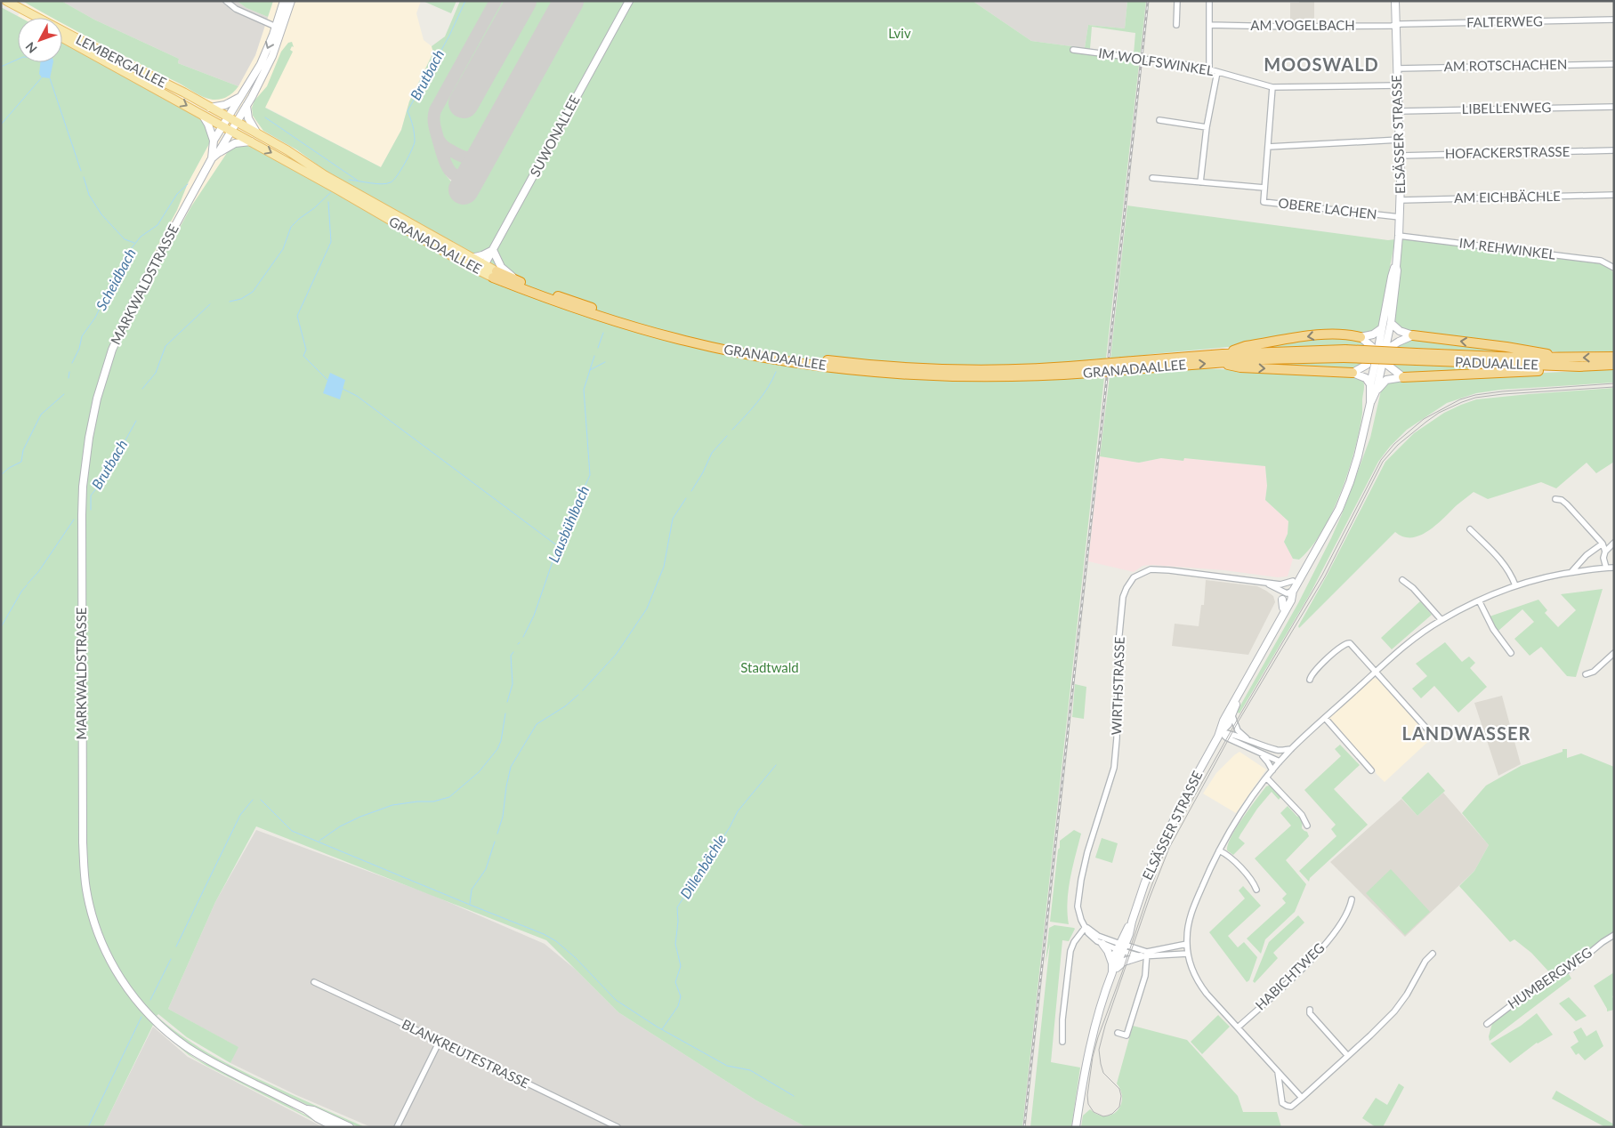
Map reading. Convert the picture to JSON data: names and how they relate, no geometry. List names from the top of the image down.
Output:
{
  "streets": {
    "highway": ["GRANADAALLEE", "PADUAALLEE"],
    "main road": [
      "LEMBERGALLEE",
      "ELSÄSSER STRASSE",
      "SUWONALLEE",
      "MARKWALDSTRASSE"
    ],
    "street": [
      "FALTERWEG",
      "AM VOGELBACH",
      "IM WOLFSWINKEL",
      "AM ROTSCHACHEN",
      "LIBELLENWEG",
      "HOFACKERSTRASSE",
      "AM EICHBÄCHLE",
      "OBERE LACHEN",
      "IM REHWINKEL",
      "WIRTHSTRASSE",
      "HABICHTWEG",
      "HUMBERGWEG",
      "BLANKREUTESTRASSE"
    ]
  },
  "crossings": [
    ["FALTERWEG", "AM VOGELBACH"],
    ["FALTERWEG", "ELSÄSSER STRASSE"],
    ["AM VOGELBACH", "ELSÄSSER STRASSE"],
    ["LEMBERGALLEE", "GRANADAALLEE"],
    ["LEMBERGALLEE", "MARKWALDSTRASSE"],
    ["IM WOLFSWINKEL", "ELSÄSSER STRASSE"],
    ["IM WOLFSWINKEL", "OBERE LACHEN"],
    ["AM ROTSCHACHEN", "ELSÄSSER STRASSE"],
    ["LIBELLENWEG", "ELSÄSSER STRASSE"],
    ["ELSÄSSER STRASSE", "HOFACKERSTRASSE"],
    ["ELSÄSSER STRASSE", "AM EICHBÄCHLE"],
    ["ELSÄSSER STRASSE", "OBERE LACHEN"],
    ["ELSÄSSER STRASSE", "GRANADAALLEE"],
    ["ELSÄSSER STRASSE", "IM REHWINKEL"],
    ["ELSÄSSER STRASSE", "PADUAALLEE"],
    ["ELSÄSSER STRASSE", "WIRTHSTRASSE"],
    ["SUWONALLEE", "GRANADAALLEE"],
    ["GRANADAALLEE", "MARKWALDSTRASSE"],
    ["GRANADAALLEE", "PADUAALLEE"]
  ],
  "districts": ["MOOSWALD", "LANDWASSER"],
  "water": [
    "Brutbach",
    "Scheidbach",
    "Lausbühlbach",
    "Dillenbächle"
  ],
  "parks": ["Lviv", "Stadtwald"],
  "north": "bottom left"
}
